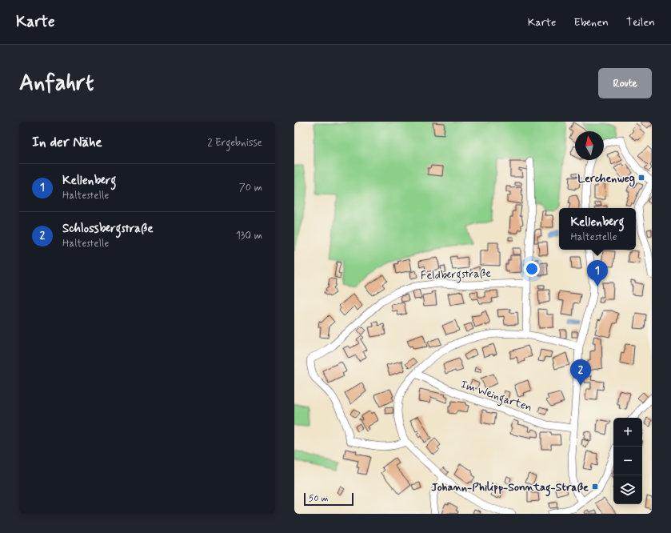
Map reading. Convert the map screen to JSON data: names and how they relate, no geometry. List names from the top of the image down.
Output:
{
  "streets": {
    "street": ["Feldbergstraße", "Im Weingarten"]
  },
  "places": {
    "transit": ["Lerchenweg", "Johann-Philipp-Sonntag-Straße"]
  },
  "scale_bar": "50 m",
  "north": "top",
  "page": {
    "header": "Karte",
    "nav": ["Karte", "Ebenen", "Teilen"],
    "buttons": "Route",
    "title": "Anfahrt",
    "heading": ["In der Nähe", "2 Ergebnisse"],
    "list": [
      {
        "mark": "1",
        "name": "Kellenberg",
        "note": "Haltestelle",
        "value": "70 m"
      },
      {
        "mark": "2",
        "name": "Schlossbergstraße",
        "note": "Haltestelle",
        "value": "130 m"
      }
    ],
    "popup": ["Kellenberg", "Haltestelle"],
    "pins": ["1", "2"],
    "map_buttons": ["+", "−"],
    "scale": "50 m"
  }
}
